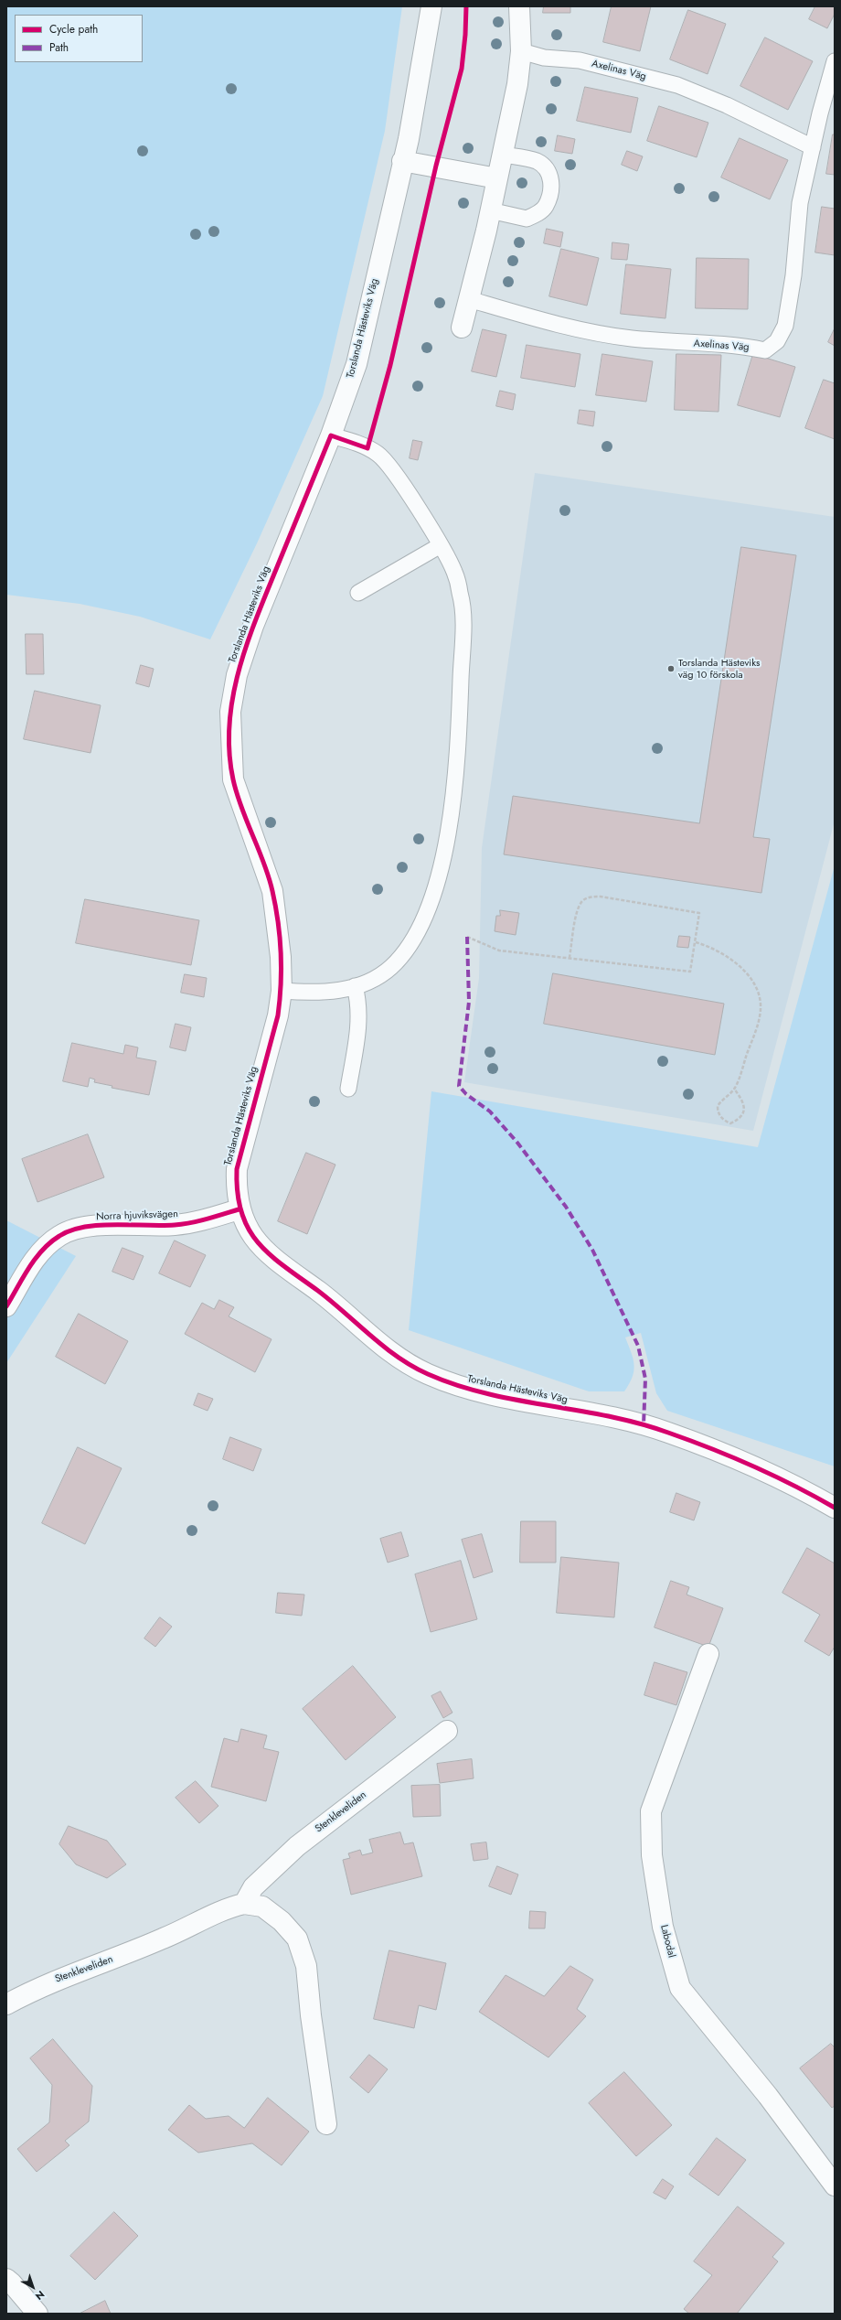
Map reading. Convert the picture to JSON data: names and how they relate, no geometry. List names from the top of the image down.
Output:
{
  "streets": {
    "street": [
      "Torslanda Hästeviks Väg",
      "Norra hjuviksvägen",
      "Stenkleveliden",
      "Labodal"
    ],
    "lane": ["Axelinas Väg"]
  },
  "crossings": [
    ["Torslanda Hästeviks Väg", "Norra hjuviksvägen"]
  ],
  "places": ["Torslanda Hästeviks väg 10 förskola"],
  "legend": ["Cycle path", "Path"],
  "north": "bottom right"
}
